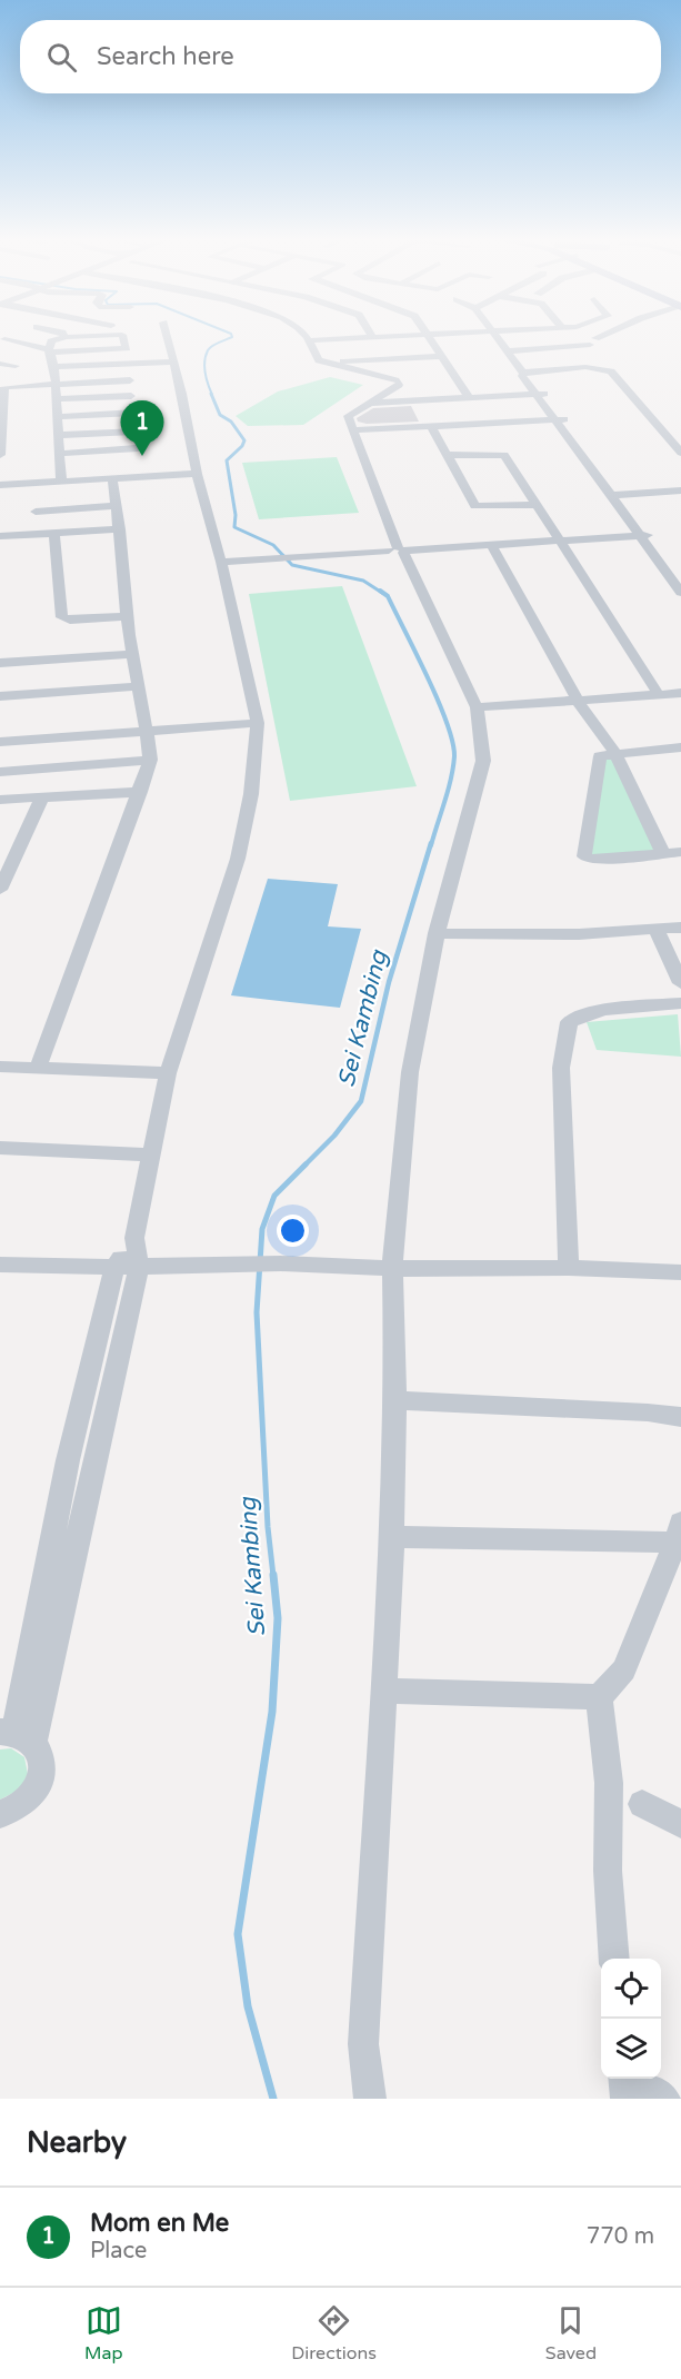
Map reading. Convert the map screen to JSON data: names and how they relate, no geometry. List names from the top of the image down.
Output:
{
  "water": ["Sei Kambing"],
  "page": {
    "search": "Search here",
    "pins": "1",
    "heading": "Nearby",
    "list": [
      {
        "mark": "1",
        "name": "Mom en Me",
        "note": "Place",
        "value": "770 m"
      }
    ],
    "nav": ["Map", "Directions", "Saved"]
  }
}
